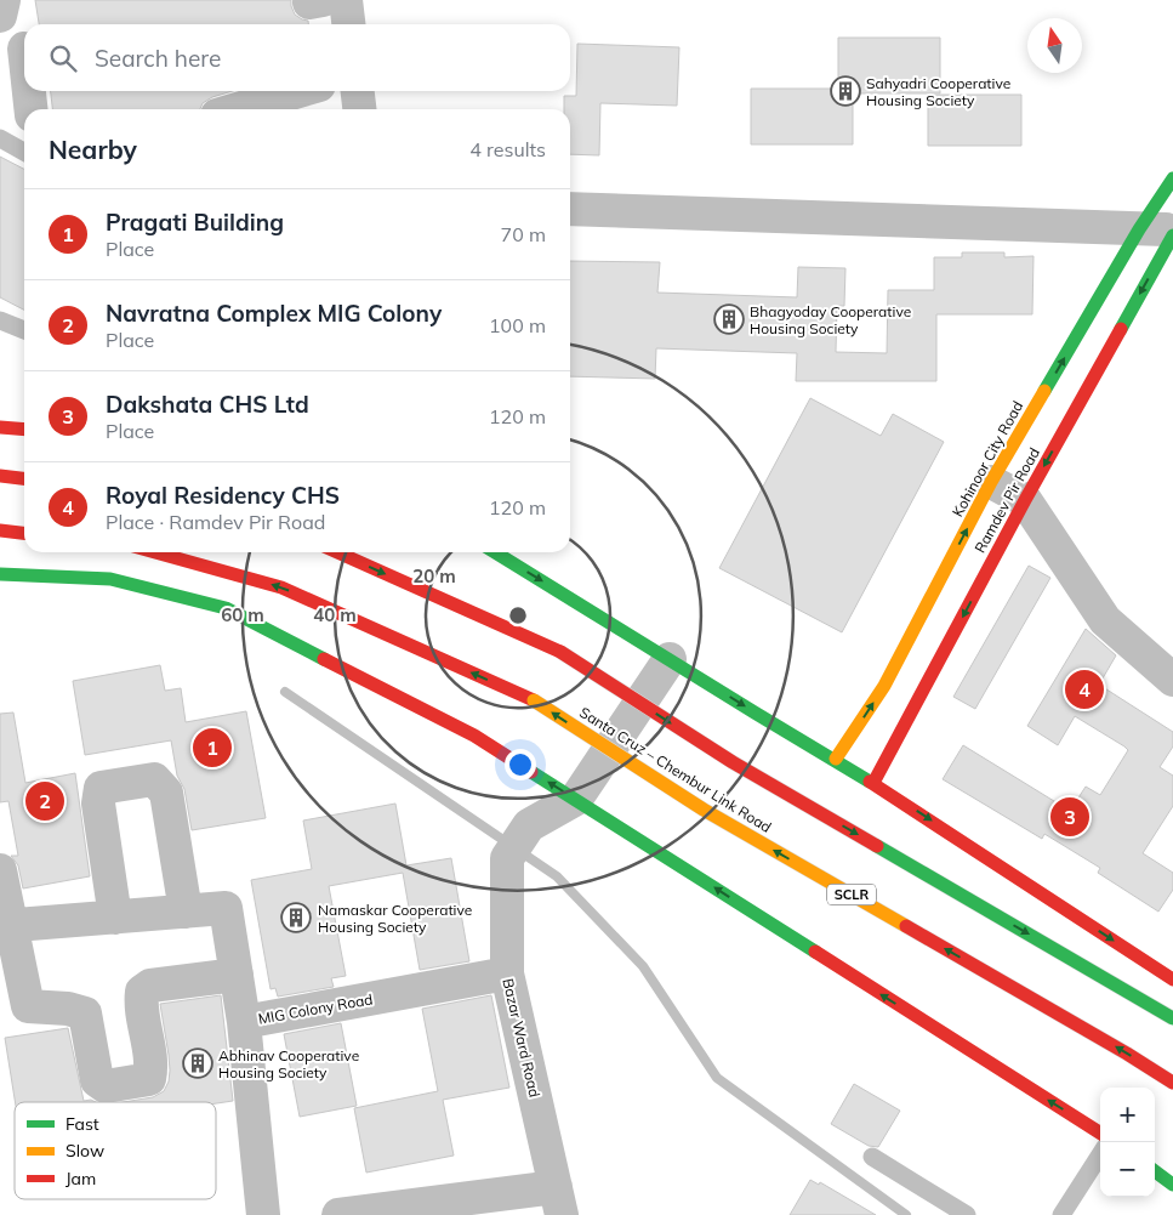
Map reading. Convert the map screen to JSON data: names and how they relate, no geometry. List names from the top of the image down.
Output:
{
  "streets": {
    "main road": [
      "Kohinoor City Road",
      "Ramdev Pir Road",
      "Santa Cruz – Chembur Link Road",
      "SCLR"
    ],
    "street": ["MIG Colony Road", "Bazar Ward Road"]
  },
  "crossings": [
    ["MIG Colony Road", "Bazar Ward Road"]
  ],
  "one_way": ["Kohinoor City Road", "Ramdev Pir Road"],
  "places": {
    "building": [
      "Sahyadri Cooperative Housing Society",
      "Bhagyoday Cooperative Housing Society",
      "Namaskar Cooperative Housing Society",
      "Abhinav Cooperative Housing Society"
    ]
  },
  "legend": ["Fast", "Slow", "Jam"],
  "north": "top",
  "page": {
    "search": "Search here",
    "heading": ["Nearby", "4 results"],
    "list": [
      {
        "mark": "1",
        "name": "Pragati Building",
        "note": "Place",
        "value": "70 m"
      },
      {
        "mark": "2",
        "name": "Navratna Complex MIG Colony",
        "note": "Place",
        "value": "100 m"
      },
      {
        "mark": "3",
        "name": "Dakshata CHS Ltd",
        "note": "Place",
        "value": "120 m"
      },
      {
        "mark": "4",
        "name": "Royal Residency CHS",
        "note": "Place · Ramdev Pir Road",
        "value": "120 m"
      }
    ],
    "pins": [
      "4",
      "1",
      "2",
      "3"
    ],
    "map_buttons": ["+", "−"]
  },
  "rings": ["20 m", "60 m", "40 m"]
}
